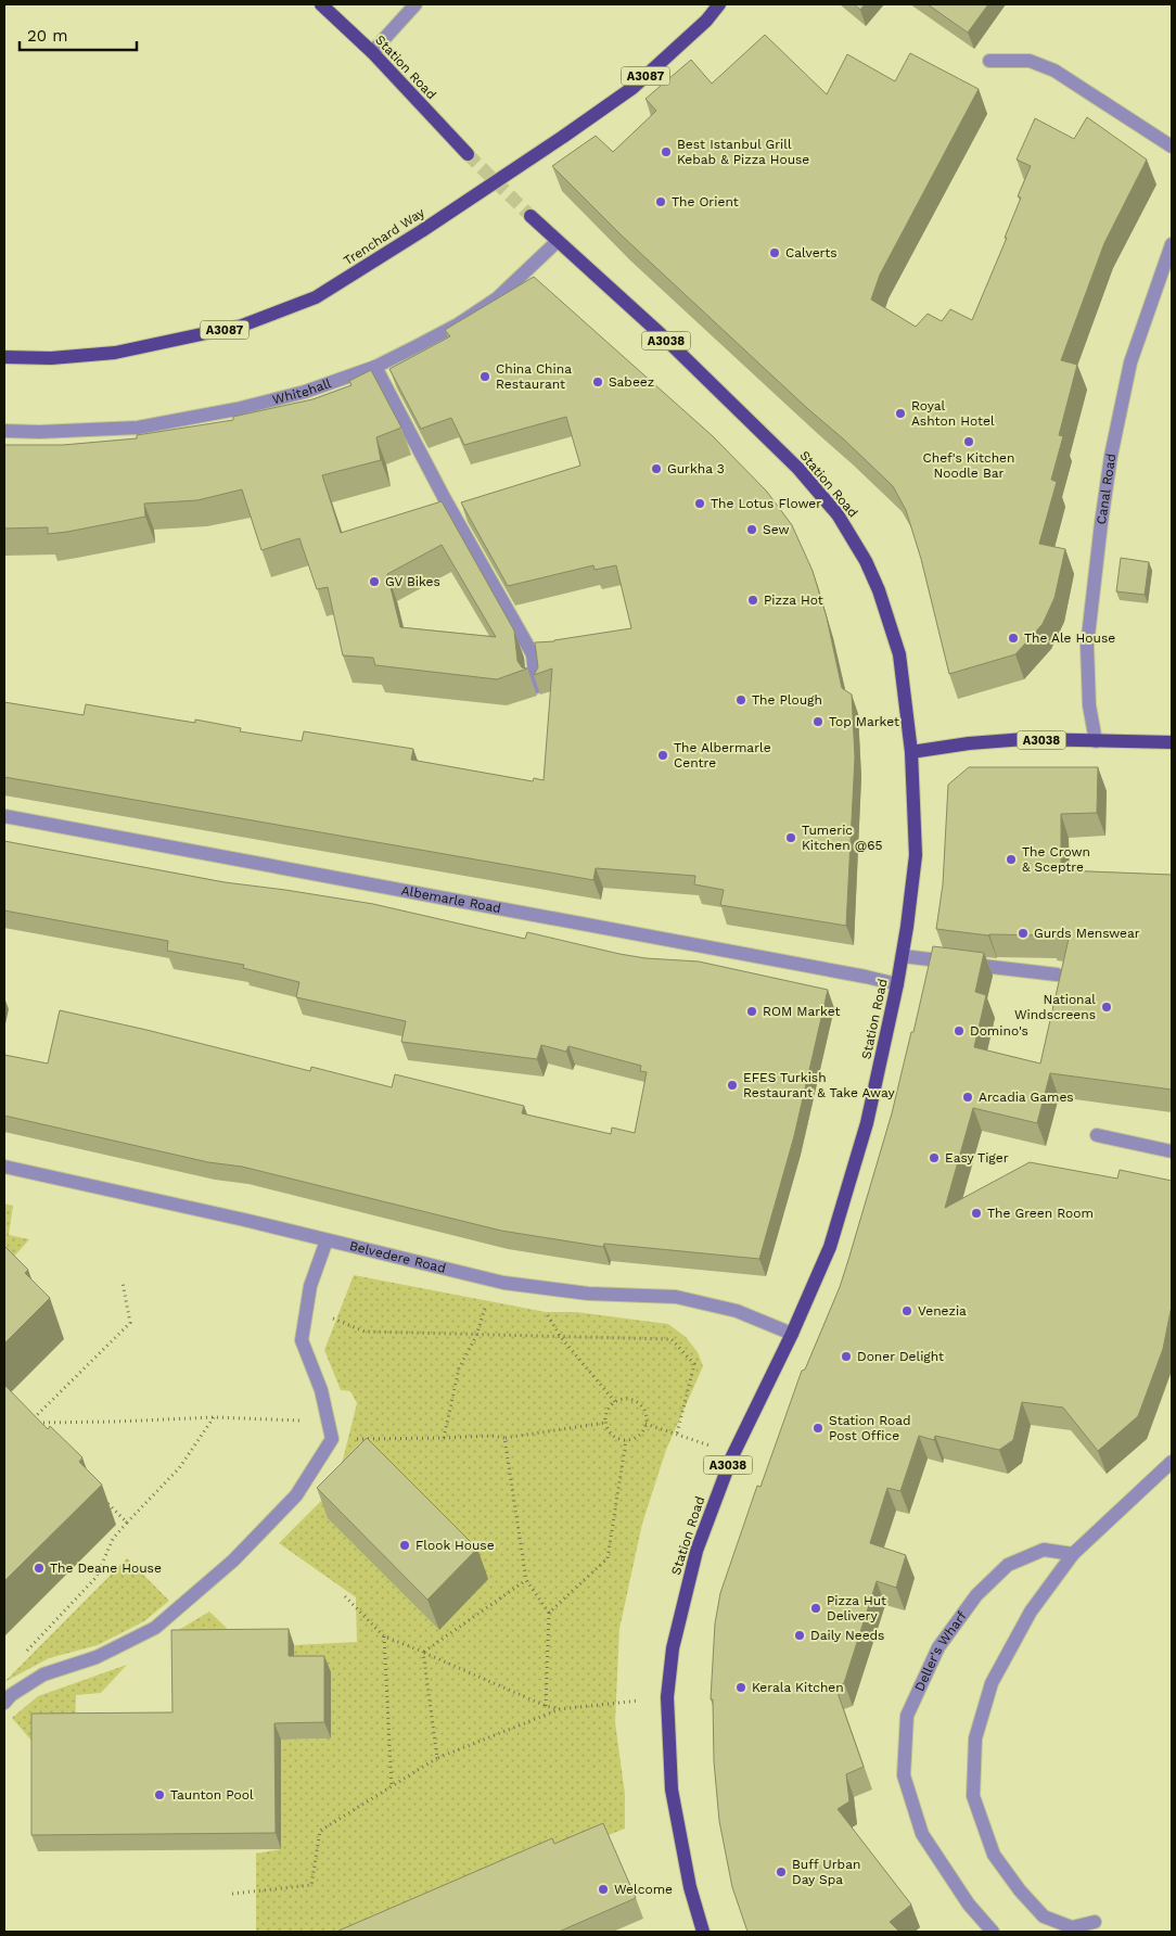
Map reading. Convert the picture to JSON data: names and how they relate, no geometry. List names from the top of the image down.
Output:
{
  "streets": {
    "main road": [
      "Station Road",
      "A3087",
      "Trenchard Way",
      "A3038"
    ],
    "street": [
      "Whitehall",
      "Canal Road",
      "Albemarle Road",
      "Belvedere Road",
      "Deller's Wharf"
    ]
  },
  "crossings": [
    ["Station Road", "A3038"],
    ["Station Road", "Whitehall"],
    ["Station Road", "Albemarle Road"],
    ["Station Road", "Belvedere Road"],
    ["A3038", "Canal Road"]
  ],
  "places": [
    "Best Istanbul Grill Kebab & Pizza House",
    "The Orient",
    "Calverts",
    "China China Restaurant",
    "Sabeez",
    "Royal Ashton Hotel",
    "Chef's Kitchen Noodle Bar",
    "Gurkha 3",
    "The Lotus Flower",
    "Sew",
    "GV Bikes",
    "Pizza Hot",
    "The Ale House",
    "The Plough",
    "Top Market",
    "The Albermarle Centre",
    "Tumeric Kitchen @65",
    "The Crown & Sceptre",
    "Gurds Menswear",
    "National Windscreens",
    "ROM Market",
    "Domino's",
    "EFES Turkish Restaurant & Take Away",
    "Arcadia Games",
    "Easy Tiger",
    "The Green Room",
    "Venezia",
    "Doner Delight",
    "Station Road Post Office",
    "Flook House",
    "The Deane House",
    "Pizza Hut Delivery",
    "Daily Needs",
    "Kerala Kitchen",
    "Taunton Pool",
    "Buff Urban Day Spa",
    "Welcome"
  ],
  "scale_bar": "20 m"
}
